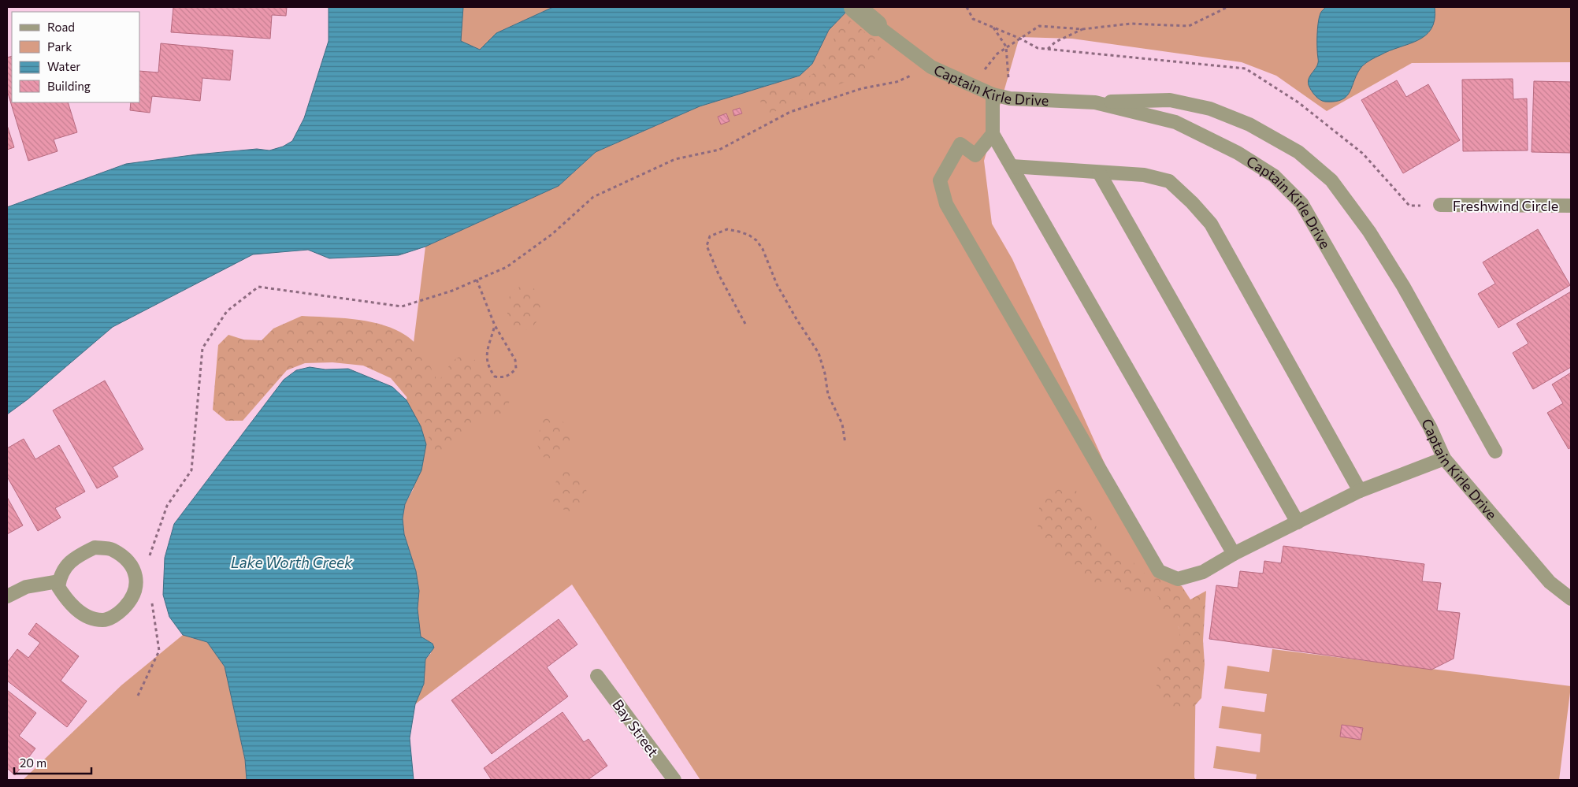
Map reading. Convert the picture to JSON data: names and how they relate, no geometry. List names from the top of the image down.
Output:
{
  "streets": {
    "street": ["Captain Kirle Drive"],
    "lane": ["Freshwind Circle", "Bay Street"]
  },
  "water": ["Lake Worth Creek"],
  "legend": [
    "Road",
    "Park",
    "Water",
    "Building"
  ],
  "scale_bar": "20 m"
}
